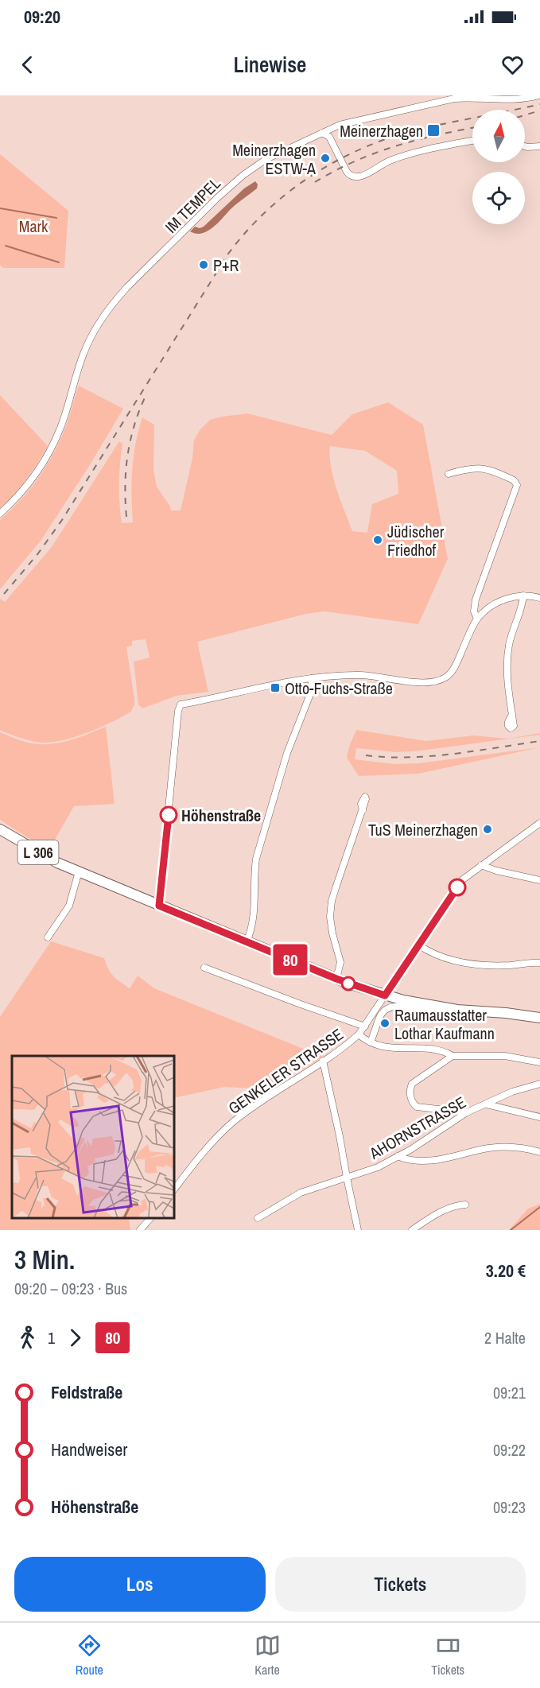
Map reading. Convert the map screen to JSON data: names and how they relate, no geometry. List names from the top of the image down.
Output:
{
  "streets": {
    "main road": ["L 306"],
    "street": ["IM TEMPEL", "GENKELER STRASSE", "AHORNSTRASSE"]
  },
  "crossings": [
    ["L 306", "GENKELER STRASSE"]
  ],
  "parks": ["Mark"],
  "places": {
    "transit": ["Meinerzhagen", "Otto-Fuchs-Straße"],
    "other": [
      "Meinerzhagen ESTW-A",
      "P+R",
      "Jüdischer Friedhof",
      "Höhenstraße",
      "TuS Meinerzhagen",
      "Raumausstatter Lothar Kaufmann"
    ]
  },
  "lines": ["bus line 80"],
  "north": "top",
  "page": {
    "status": "09:20",
    "header": "Linewise",
    "on_map": "80",
    "heading": ["3 Min.", "09:20 – 09:23 · Bus", "3.20 €"],
    "legs": ["1", "80", "2 Halte"],
    "list": [
      {
        "name": "Feldstraße",
        "value": "09:21"
      },
      {
        "name": "Handweiser",
        "value": "09:22"
      },
      {
        "name": "Höhenstraße",
        "value": "09:23"
      }
    ],
    "buttons": ["Los", "Tickets"],
    "tabs": ["Route", "Karte", "Tickets"]
  }
}
